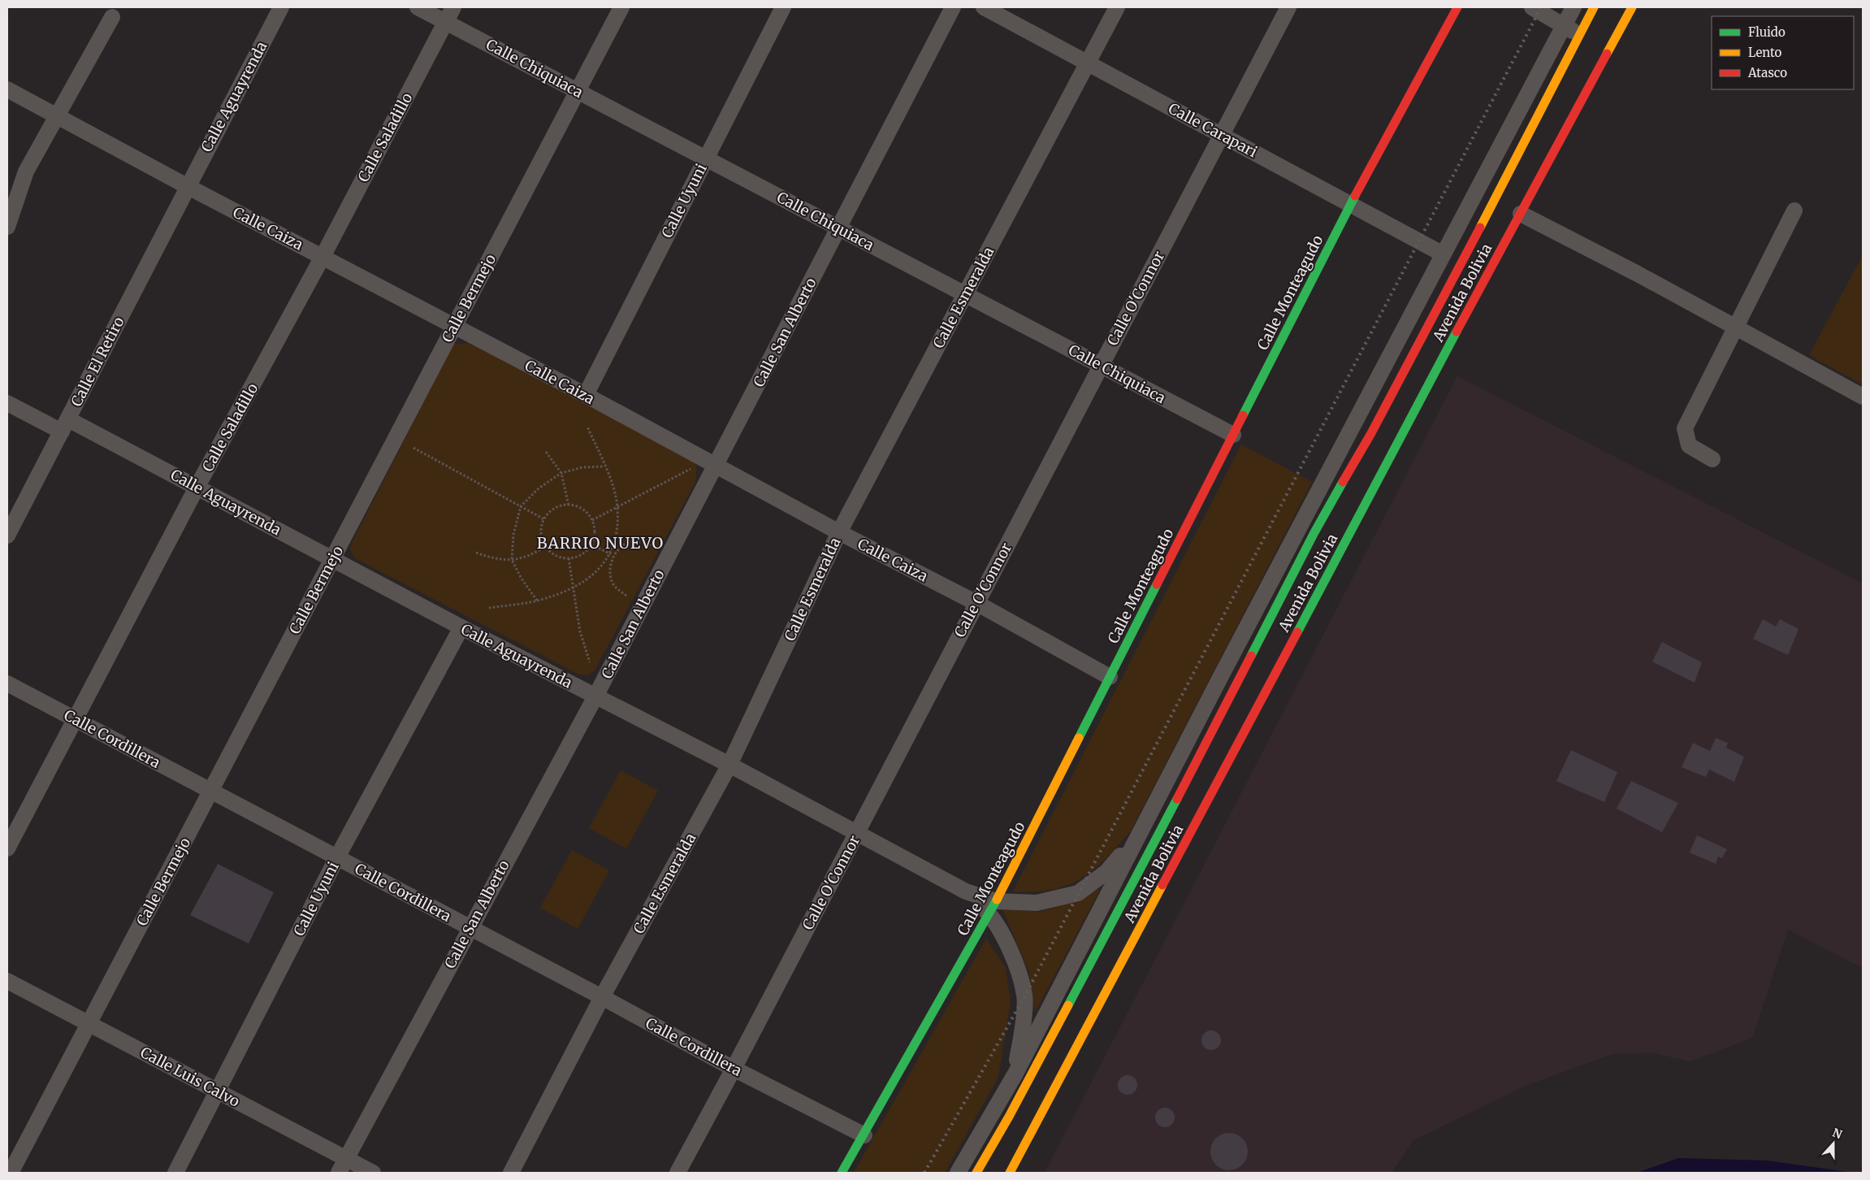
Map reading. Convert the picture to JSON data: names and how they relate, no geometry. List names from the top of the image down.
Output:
{
  "streets": {
    "main road": ["Calle Monteagudo", "Avenida Bolivia"],
    "street": [
      "Calle Chiquiaca",
      "Calle Aguayrenda",
      "Calle Carapari",
      "Calle Saladillo",
      "Calle Uyuni",
      "Calle Caiza",
      "Calle Esmeralda",
      "Calle Bermejo",
      "Calle O'Connor",
      "Calle San Alberto",
      "Calle El Retiro",
      "Calle Cordillera",
      "Calle Luis Calvo"
    ]
  },
  "crossings": [
    ["Calle Chiquiaca", "Calle Saladillo"],
    ["Calle Chiquiaca", "Calle Uyuni"],
    ["Calle Chiquiaca", "Calle Monteagudo"],
    ["Calle Chiquiaca", "Calle Esmeralda"],
    ["Calle Chiquiaca", "Calle Bermejo"],
    ["Calle Chiquiaca", "Calle O'Connor"],
    ["Calle Chiquiaca", "Calle San Alberto"],
    ["Calle Aguayrenda", "Calle Saladillo"],
    ["Calle Aguayrenda", "Calle Uyuni"],
    ["Calle Aguayrenda", "Calle Caiza"],
    ["Calle Aguayrenda", "Calle Monteagudo"],
    ["Calle Aguayrenda", "Calle Esmeralda"],
    ["Calle Aguayrenda", "Calle Bermejo"],
    ["Calle Aguayrenda", "Calle O'Connor"],
    ["Calle Aguayrenda", "Calle San Alberto"],
    ["Calle Aguayrenda", "Calle El Retiro"],
    ["Calle Carapari", "Calle Monteagudo"],
    ["Calle Carapari", "Calle Esmeralda"],
    ["Calle Carapari", "Calle O'Connor"],
    ["Calle Saladillo", "Calle Caiza"],
    ["Calle Saladillo", "Calle Cordillera"],
    ["Calle Uyuni", "Calle Caiza"],
    ["Calle Uyuni", "Calle Cordillera"],
    ["Calle Uyuni", "Calle Luis Calvo"],
    ["Calle Caiza", "Calle Monteagudo"],
    ["Calle Caiza", "Calle Esmeralda"],
    ["Calle Caiza", "Calle Bermejo"],
    ["Calle Caiza", "Calle O'Connor"],
    ["Calle Caiza", "Calle San Alberto"],
    ["Calle Caiza", "Calle El Retiro"],
    ["Calle Monteagudo", "Calle Cordillera"],
    ["Calle Esmeralda", "Calle Cordillera"],
    ["Calle Bermejo", "Calle Cordillera"],
    ["Calle Bermejo", "Calle Luis Calvo"],
    ["Calle O'Connor", "Calle Cordillera"],
    ["Calle San Alberto", "Calle Cordillera"],
    ["Calle San Alberto", "Calle Luis Calvo"]
  ],
  "districts": ["BARRIO NUEVO"],
  "legend": ["Fluido", "Lento", "Atasco"],
  "north": "top"
}
